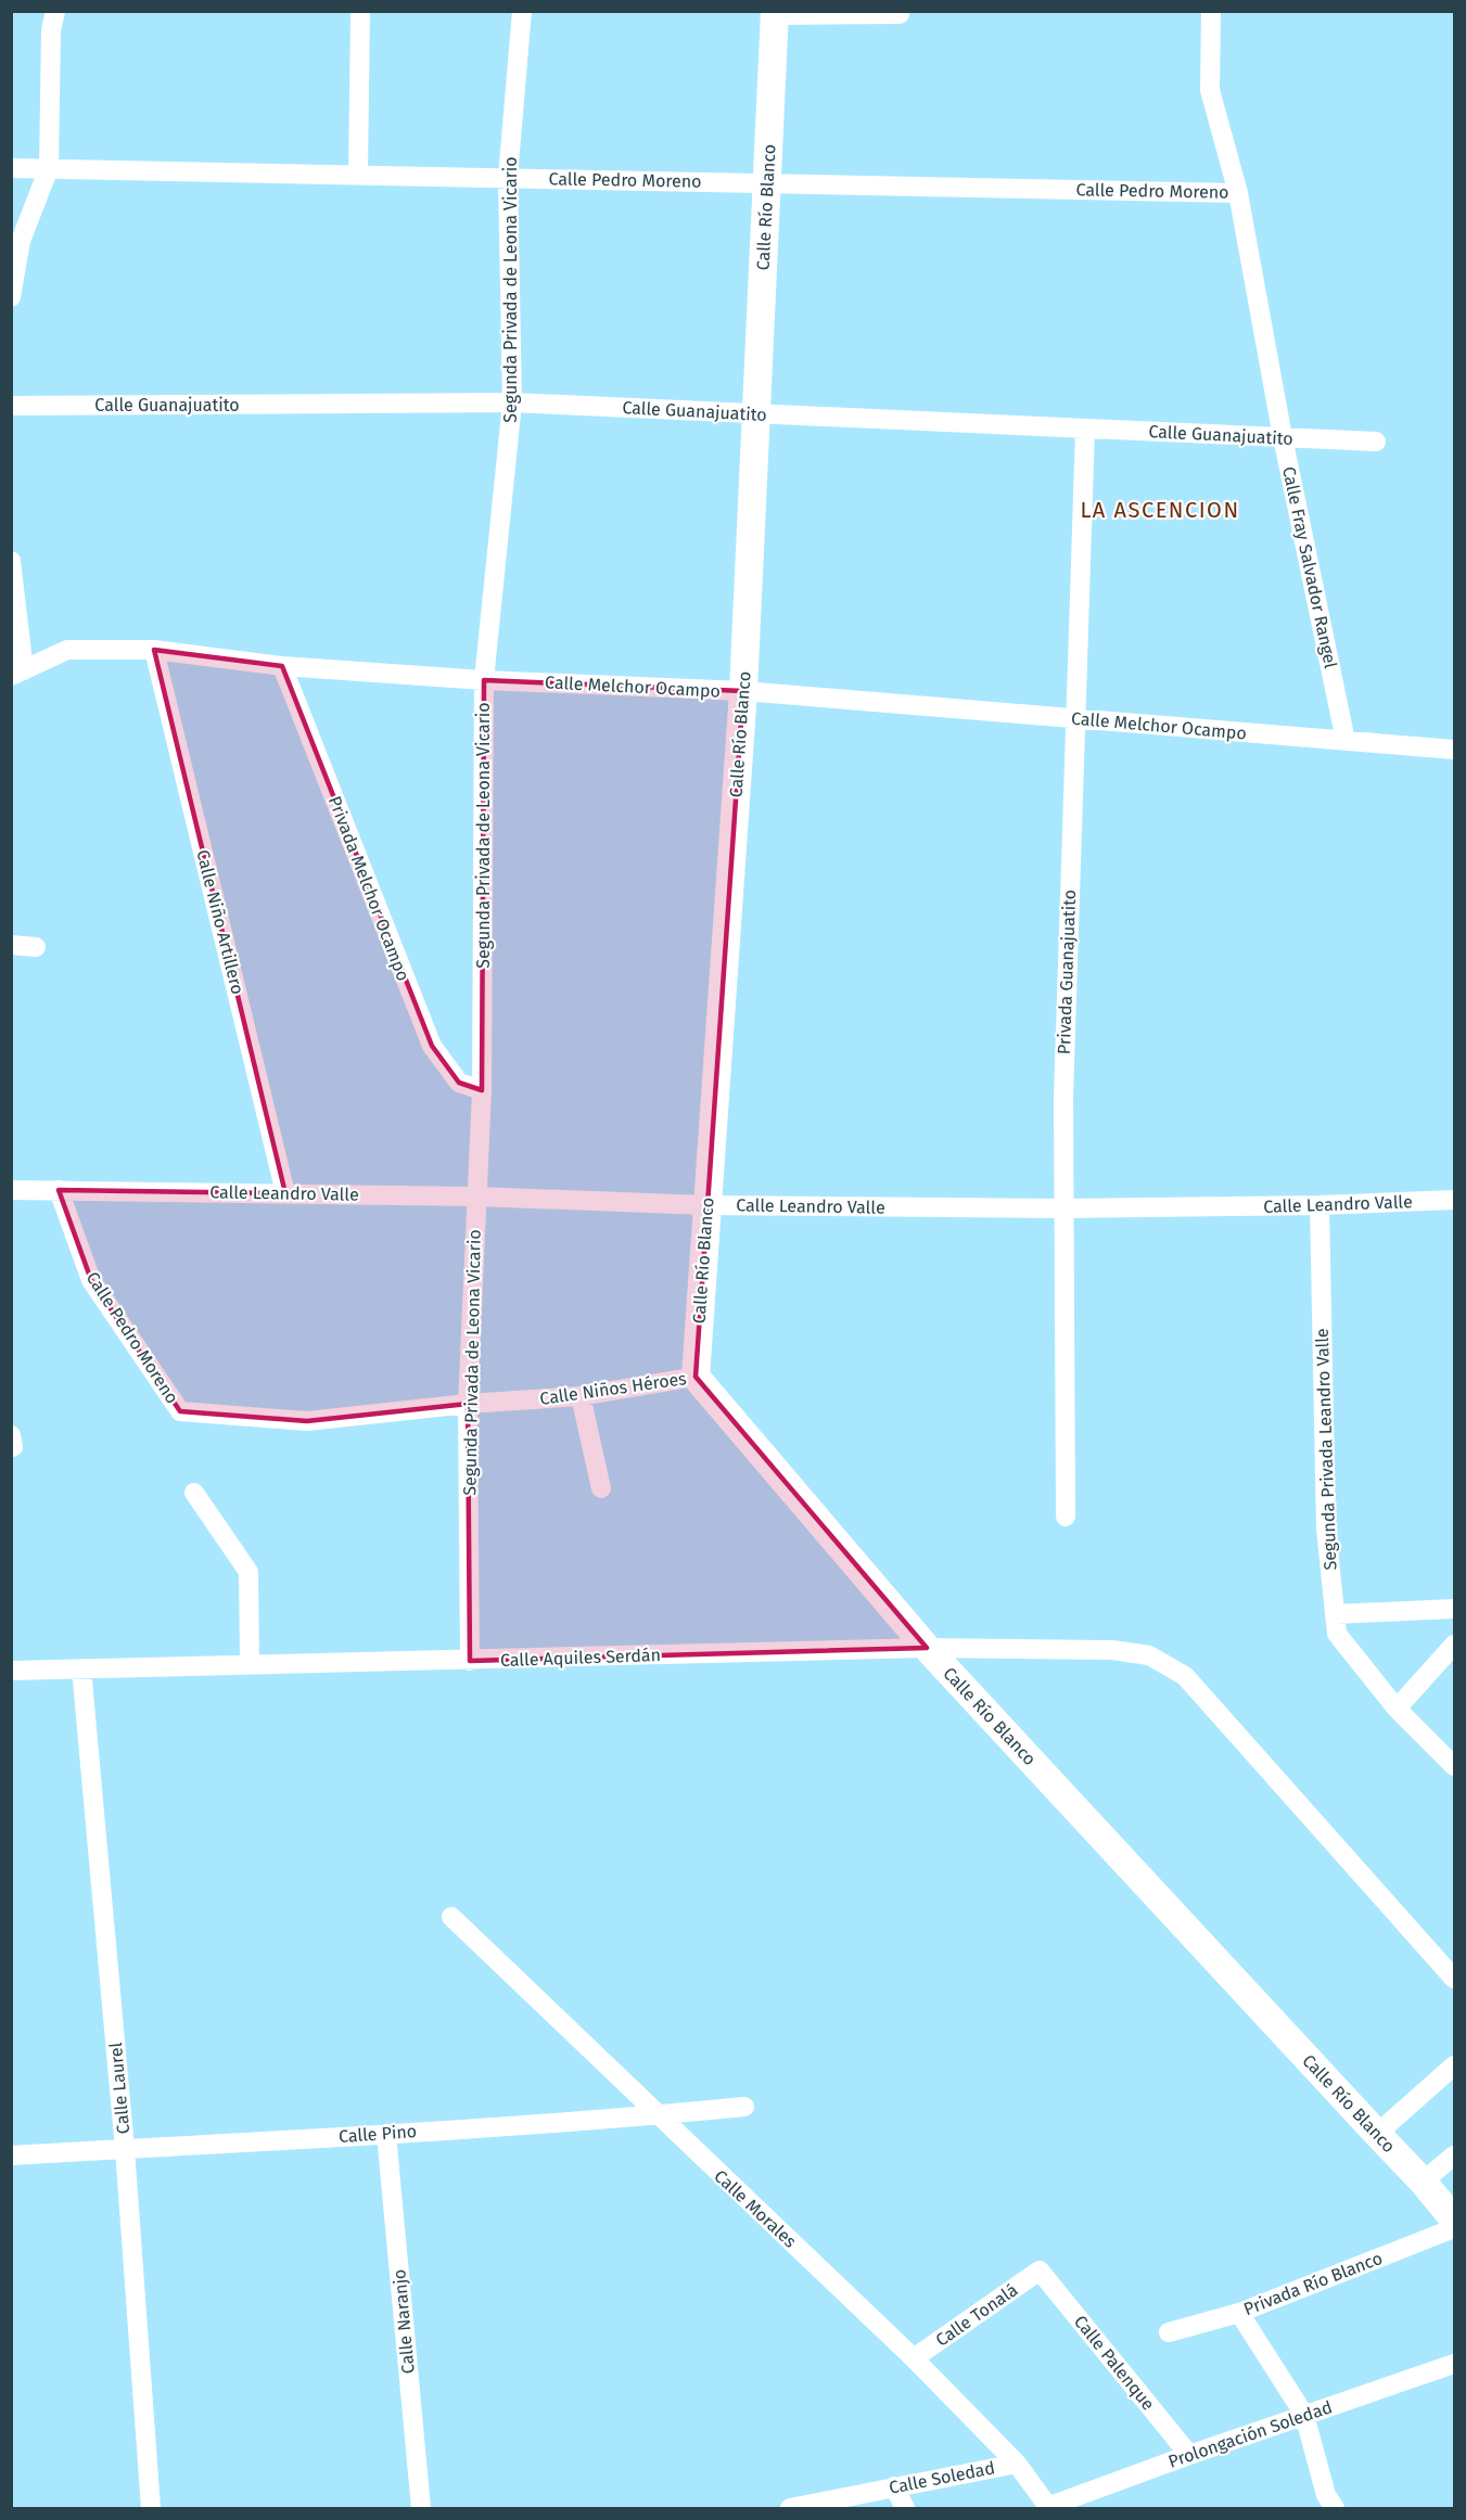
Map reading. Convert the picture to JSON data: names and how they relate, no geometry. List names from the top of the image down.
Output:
{
  "streets": {
    "street": [
      "Calle Pedro Moreno",
      "Calle Río Blanco",
      "Segunda Privada de Leona Vicario",
      "Calle Guanajuatito",
      "Calle Fray Salvador Rangel",
      "Calle Melchor Ocampo",
      "Privada Melchor Ocampo",
      "Calle Niño Artillero",
      "Privada Guanajuatito",
      "Calle Leandro Valle",
      "Calle Niños Héroes",
      "Segunda Privada Leandro Valle",
      "Calle Aquiles Serdán",
      "Calle Laurel",
      "Calle Pino",
      "Calle Morales",
      "Privada Río Blanco",
      "Calle Tonalá",
      "Calle Naranjo",
      "Calle Palenque",
      "Prolongación Soledad",
      "Calle Soledad"
    ]
  },
  "crossings": [
    ["Calle Pedro Moreno", "Calle Río Blanco"],
    ["Calle Pedro Moreno", "Segunda Privada de Leona Vicario"],
    ["Calle Pedro Moreno", "Calle Fray Salvador Rangel"],
    ["Calle Pedro Moreno", "Calle Leandro Valle"],
    ["Calle Pedro Moreno", "Calle Niños Héroes"],
    ["Calle Río Blanco", "Calle Guanajuatito"],
    ["Calle Río Blanco", "Calle Melchor Ocampo"],
    ["Calle Río Blanco", "Calle Leandro Valle"],
    ["Calle Río Blanco", "Calle Niños Héroes"],
    ["Calle Río Blanco", "Calle Aquiles Serdán"],
    ["Segunda Privada de Leona Vicario", "Calle Guanajuatito"],
    ["Segunda Privada de Leona Vicario", "Calle Melchor Ocampo"],
    ["Segunda Privada de Leona Vicario", "Privada Melchor Ocampo"],
    ["Segunda Privada de Leona Vicario", "Calle Leandro Valle"],
    ["Segunda Privada de Leona Vicario", "Calle Niños Héroes"],
    ["Segunda Privada de Leona Vicario", "Calle Aquiles Serdán"],
    ["Calle Guanajuatito", "Calle Fray Salvador Rangel"],
    ["Calle Guanajuatito", "Privada Guanajuatito"],
    ["Calle Fray Salvador Rangel", "Calle Melchor Ocampo"],
    ["Calle Melchor Ocampo", "Privada Melchor Ocampo"],
    ["Calle Melchor Ocampo", "Calle Niño Artillero"],
    ["Calle Melchor Ocampo", "Privada Guanajuatito"],
    ["Calle Niño Artillero", "Calle Leandro Valle"],
    ["Privada Guanajuatito", "Calle Leandro Valle"],
    ["Calle Leandro Valle", "Segunda Privada Leandro Valle"],
    ["Calle Aquiles Serdán", "Calle Laurel"],
    ["Calle Laurel", "Calle Pino"],
    ["Calle Pino", "Calle Morales"],
    ["Calle Pino", "Calle Naranjo"],
    ["Calle Morales", "Calle Tonalá"],
    ["Calle Morales", "Prolongación Soledad"],
    ["Calle Morales", "Calle Soledad"],
    ["Calle Tonalá", "Calle Palenque"],
    ["Calle Palenque", "Prolongación Soledad"]
  ],
  "districts": ["LA ASCENCION"]
}
